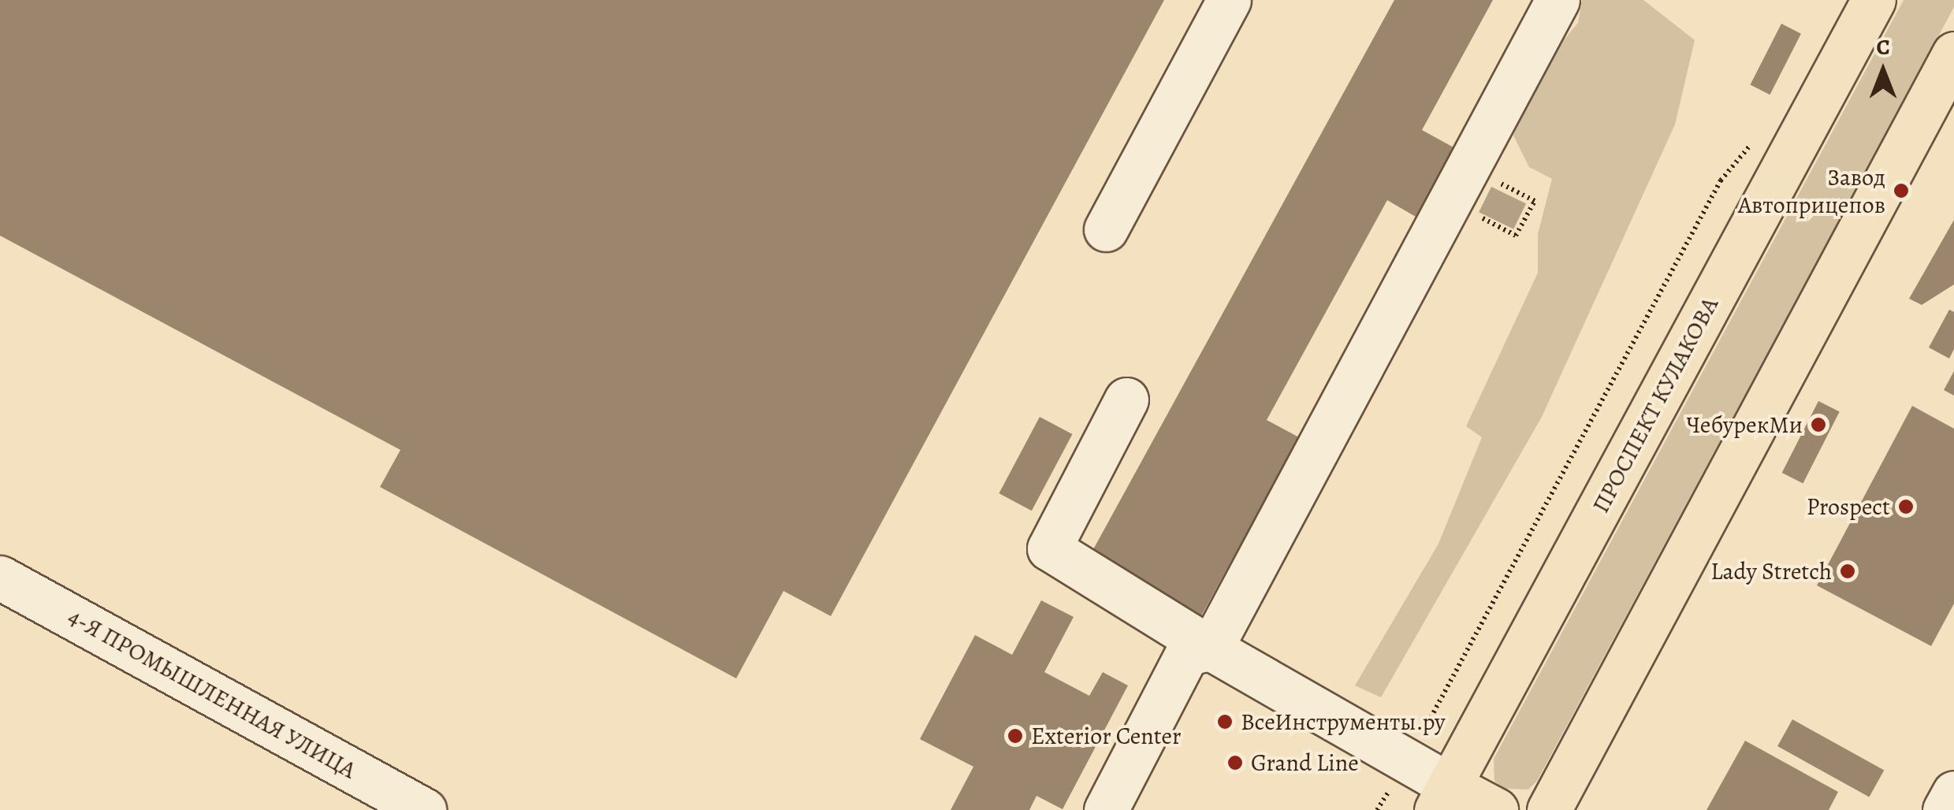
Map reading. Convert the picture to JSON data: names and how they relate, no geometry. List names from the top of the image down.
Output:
{
  "streets": {
    "main road": ["ПРОСПЕКТ КУЛАКОВА"],
    "street": ["4-Я ПРОМЫШЛЕННАЯ УЛИЦА"]
  },
  "places": [
    "Завод Автоприцепов",
    "ЧебурекМи",
    "Prospect",
    "Lady Stretch",
    "ВсеИнструменты.ру",
    "Exterior Center",
    "Grand Line"
  ],
  "north": "top"
}
